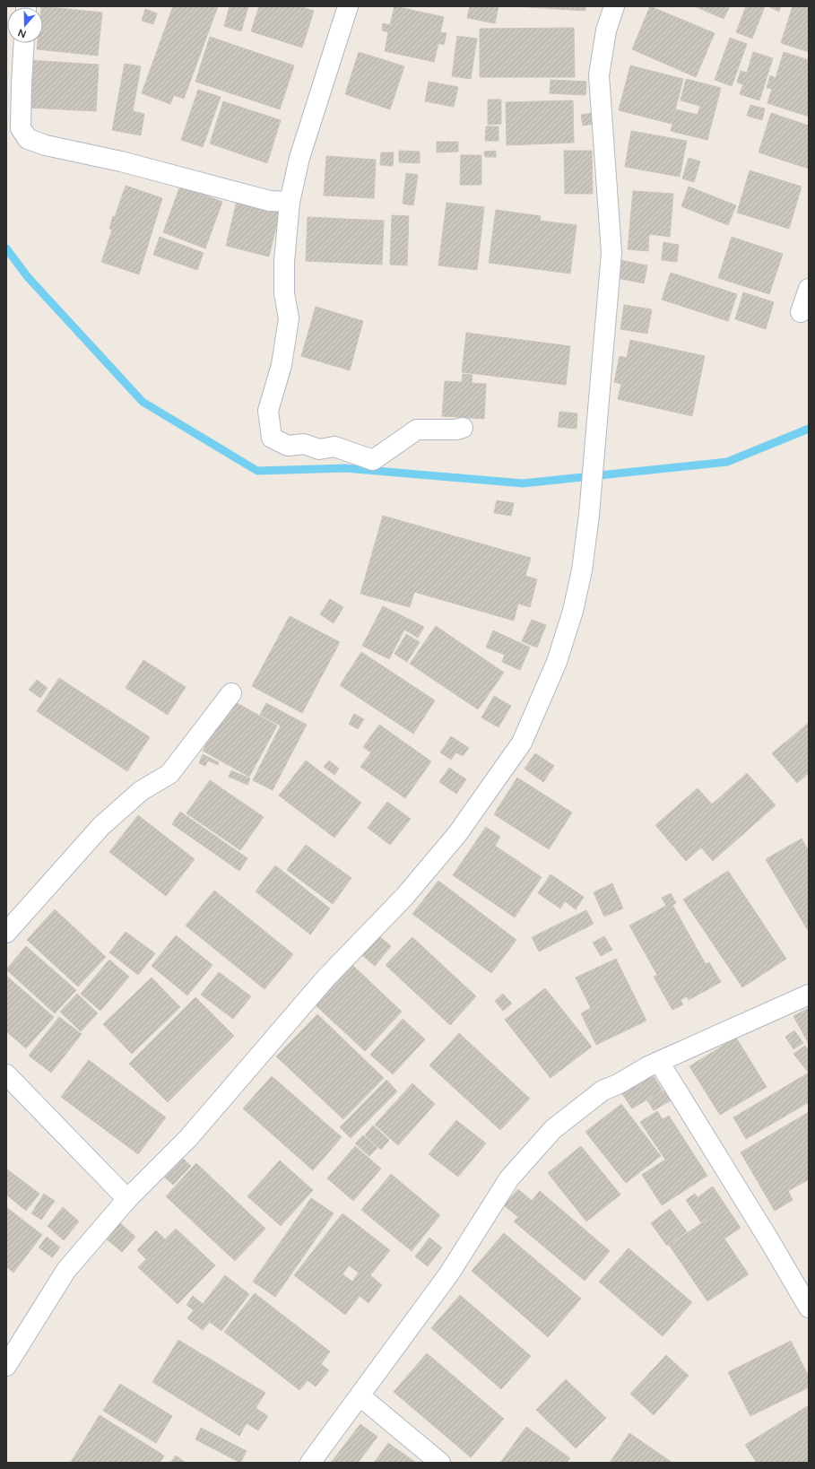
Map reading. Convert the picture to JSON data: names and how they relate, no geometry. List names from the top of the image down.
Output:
{
  "north": "bottom"
}
